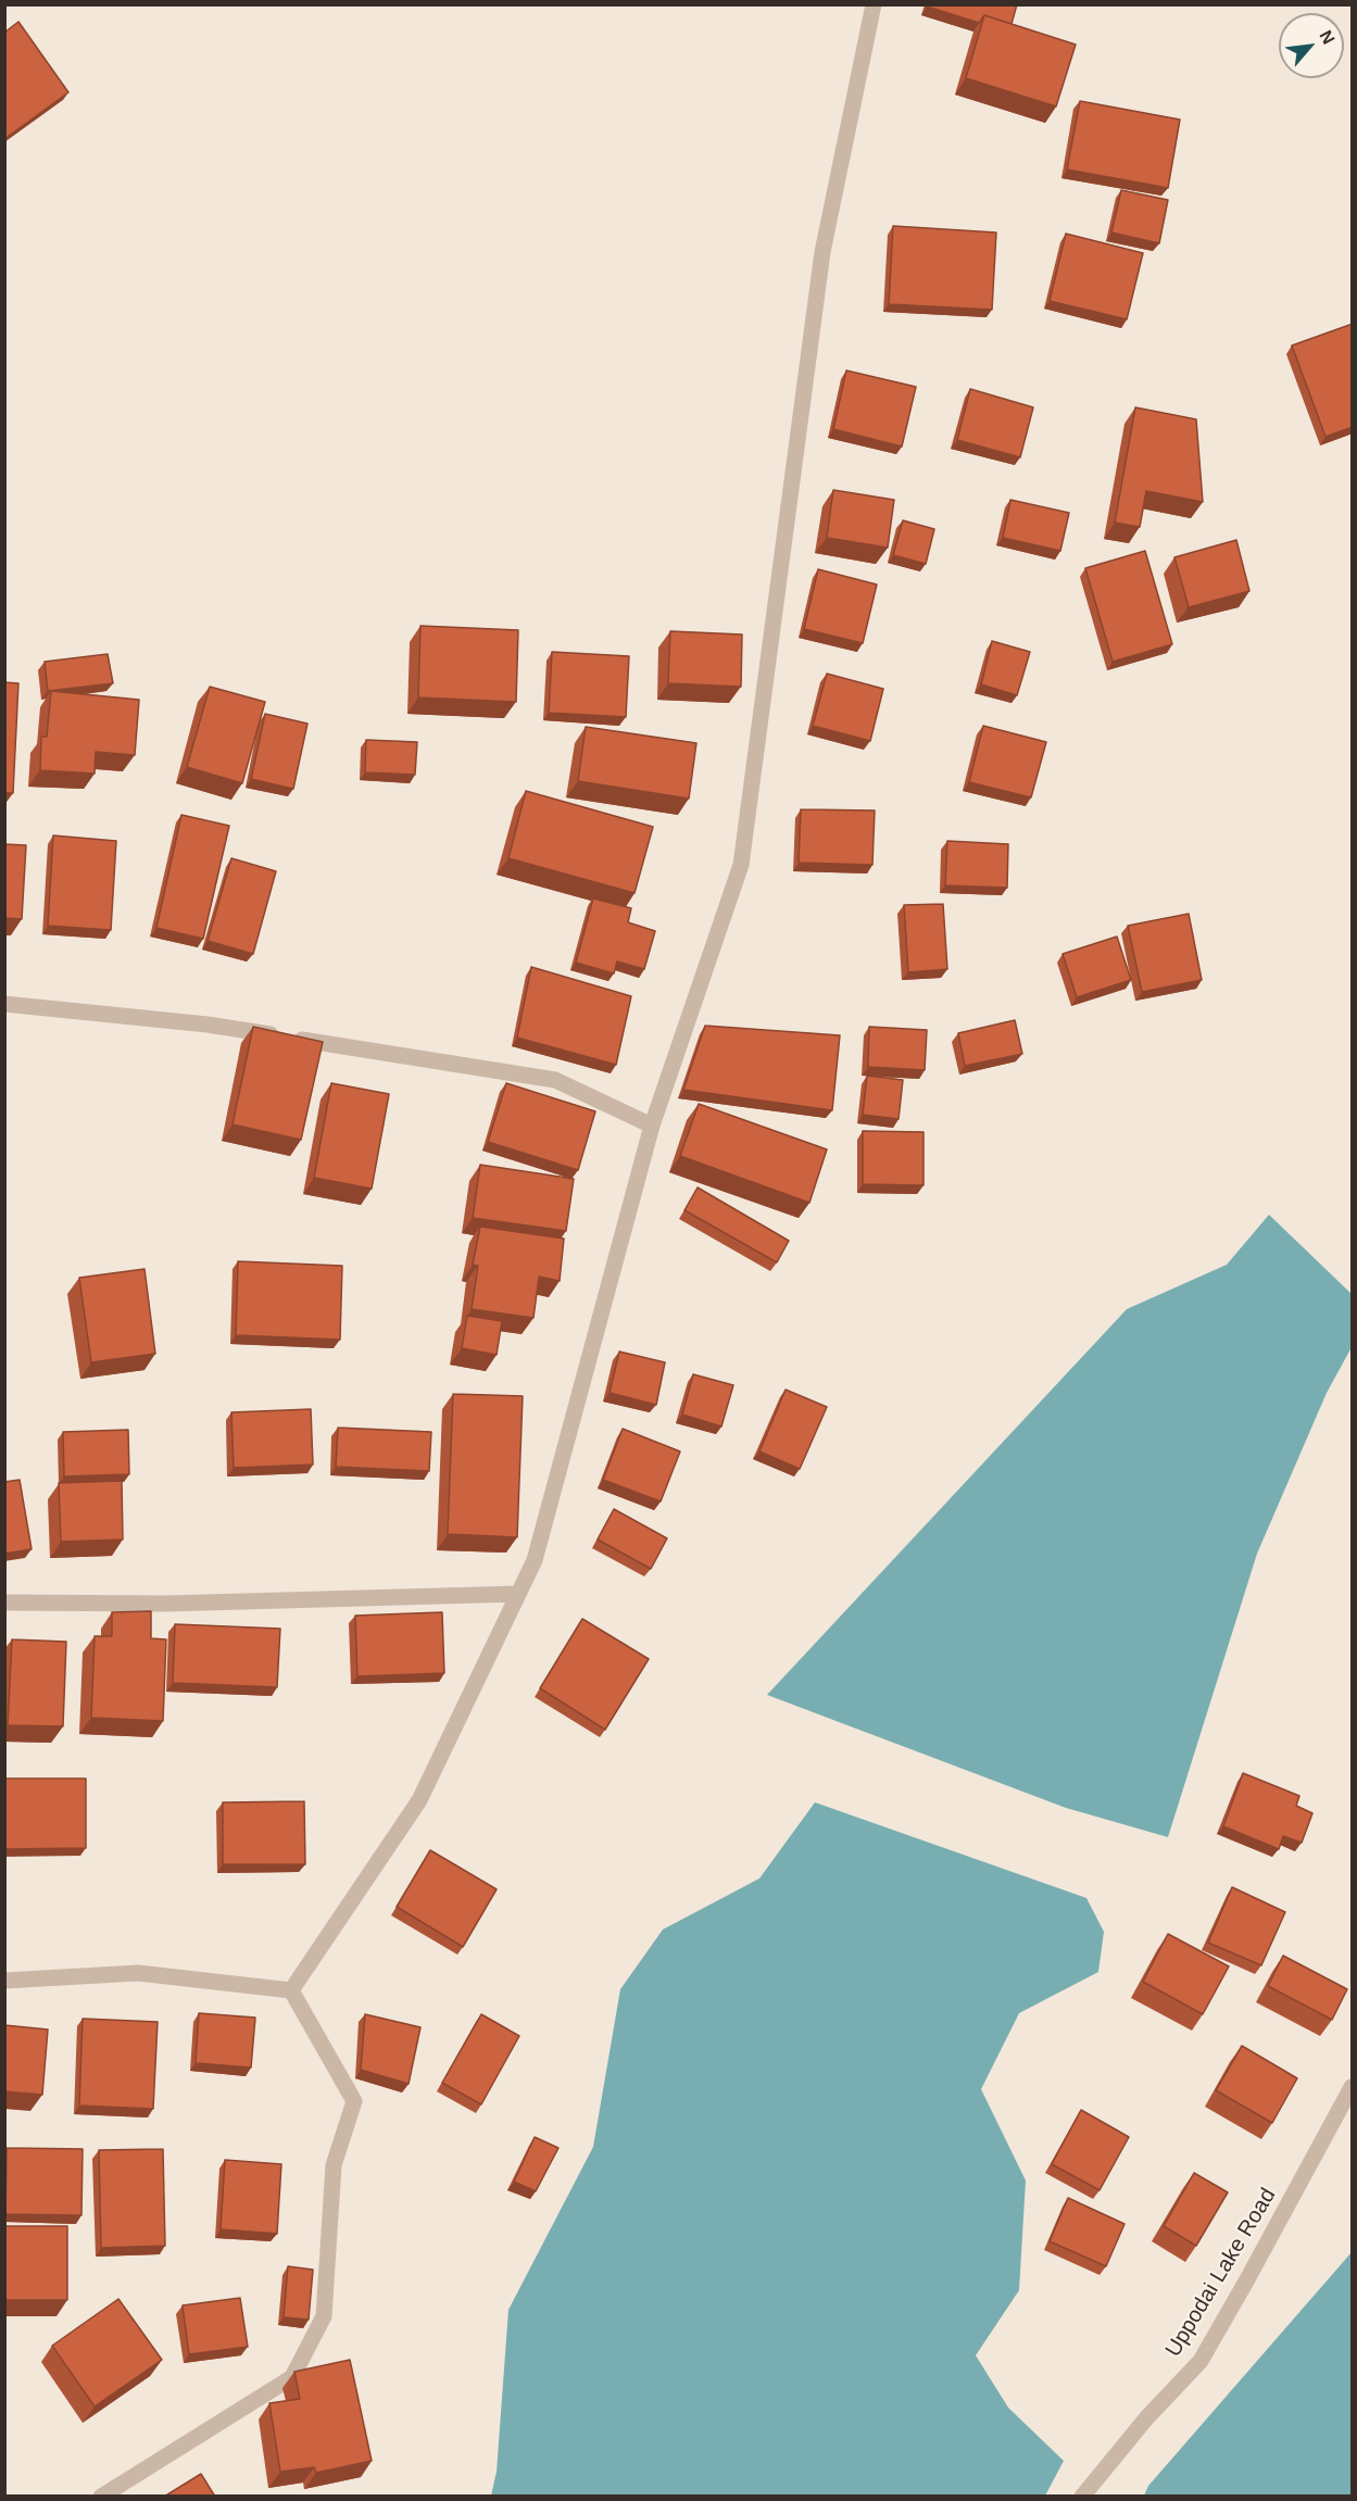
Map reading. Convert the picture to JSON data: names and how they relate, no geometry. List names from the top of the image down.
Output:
{
  "streets": {
    "street": ["Uppodai Lake Road"]
  },
  "north": "top right"
}
